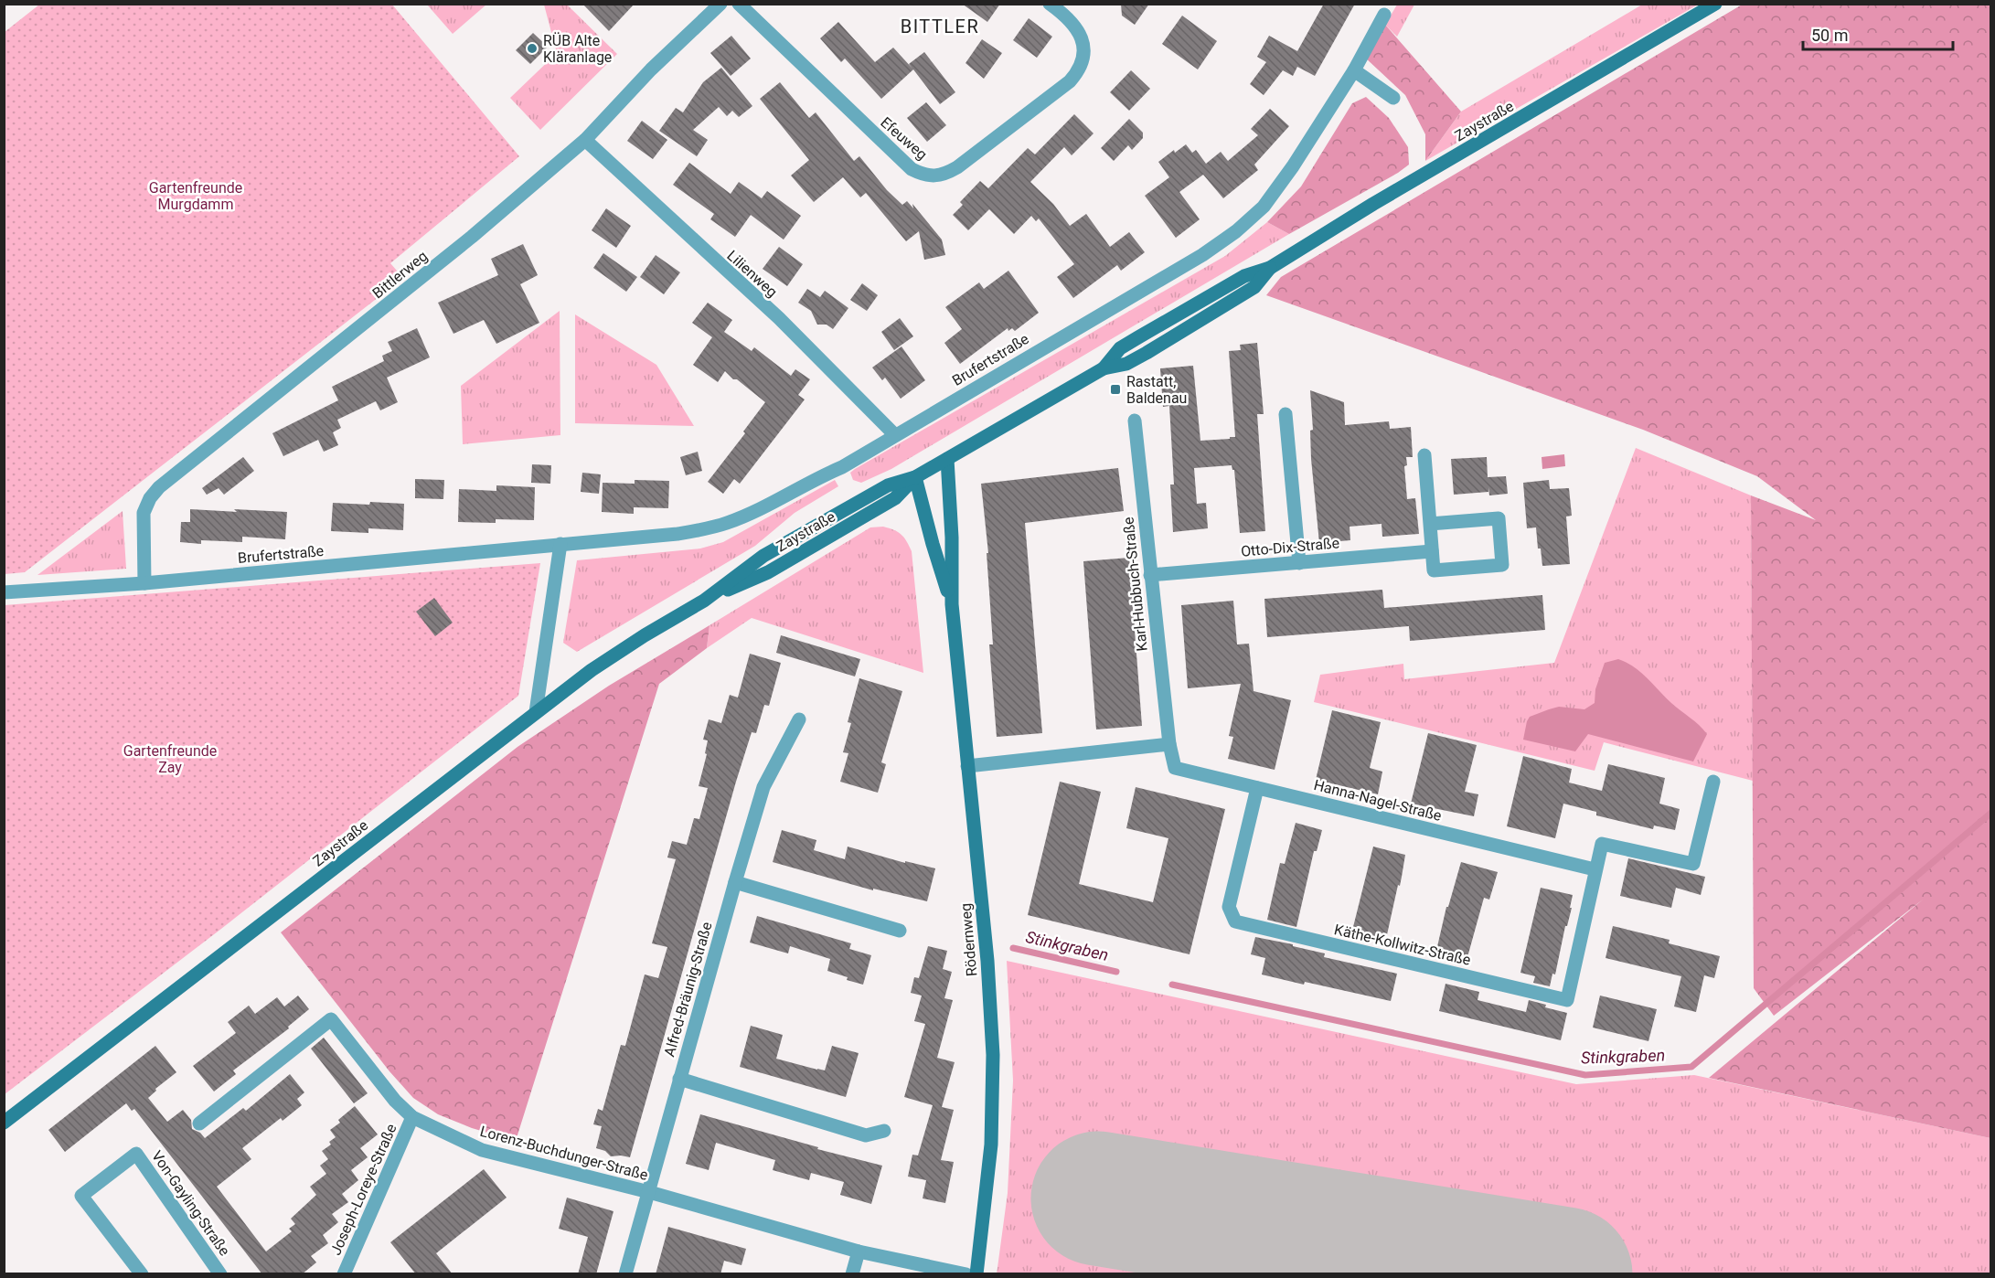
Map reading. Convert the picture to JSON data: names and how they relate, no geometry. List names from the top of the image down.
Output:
{
  "streets": {
    "street": [
      "Zaystraße",
      "Efeuweg",
      "Lilienweg",
      "Bittlerweg",
      "Brufertstraße",
      "Otto-Dix-Straße",
      "Karl-Hubbuch-Straße",
      "Hanna-Nagel-Straße",
      "Rödernweg",
      "Käthe-Kollwitz-Straße",
      "Alfred-Bräunig-Straße",
      "Lorenz-Buchdunger-Straße",
      "Joseph-Loreye-Straße",
      "Von-Gayling-Straße"
    ]
  },
  "crossings": [
    ["Zaystraße", "Rödernweg"],
    ["Lilienweg", "Bittlerweg"],
    ["Lilienweg", "Brufertstraße"],
    ["Bittlerweg", "Brufertstraße"],
    ["Otto-Dix-Straße", "Karl-Hubbuch-Straße"],
    ["Karl-Hubbuch-Straße", "Hanna-Nagel-Straße"],
    ["Hanna-Nagel-Straße", "Käthe-Kollwitz-Straße"],
    ["Alfred-Bräunig-Straße", "Lorenz-Buchdunger-Straße"],
    ["Lorenz-Buchdunger-Straße", "Joseph-Loreye-Straße"]
  ],
  "districts": ["BITTLER"],
  "water": ["Stinkgraben"],
  "parks": ["Gartenfreunde Murgdamm", "Gartenfreunde Zay"],
  "places": {
    "other": ["RÜB Alte Kläranlage"],
    "transit": ["Rastatt, Baldenau"]
  },
  "scale_bar": "50 m"
}
